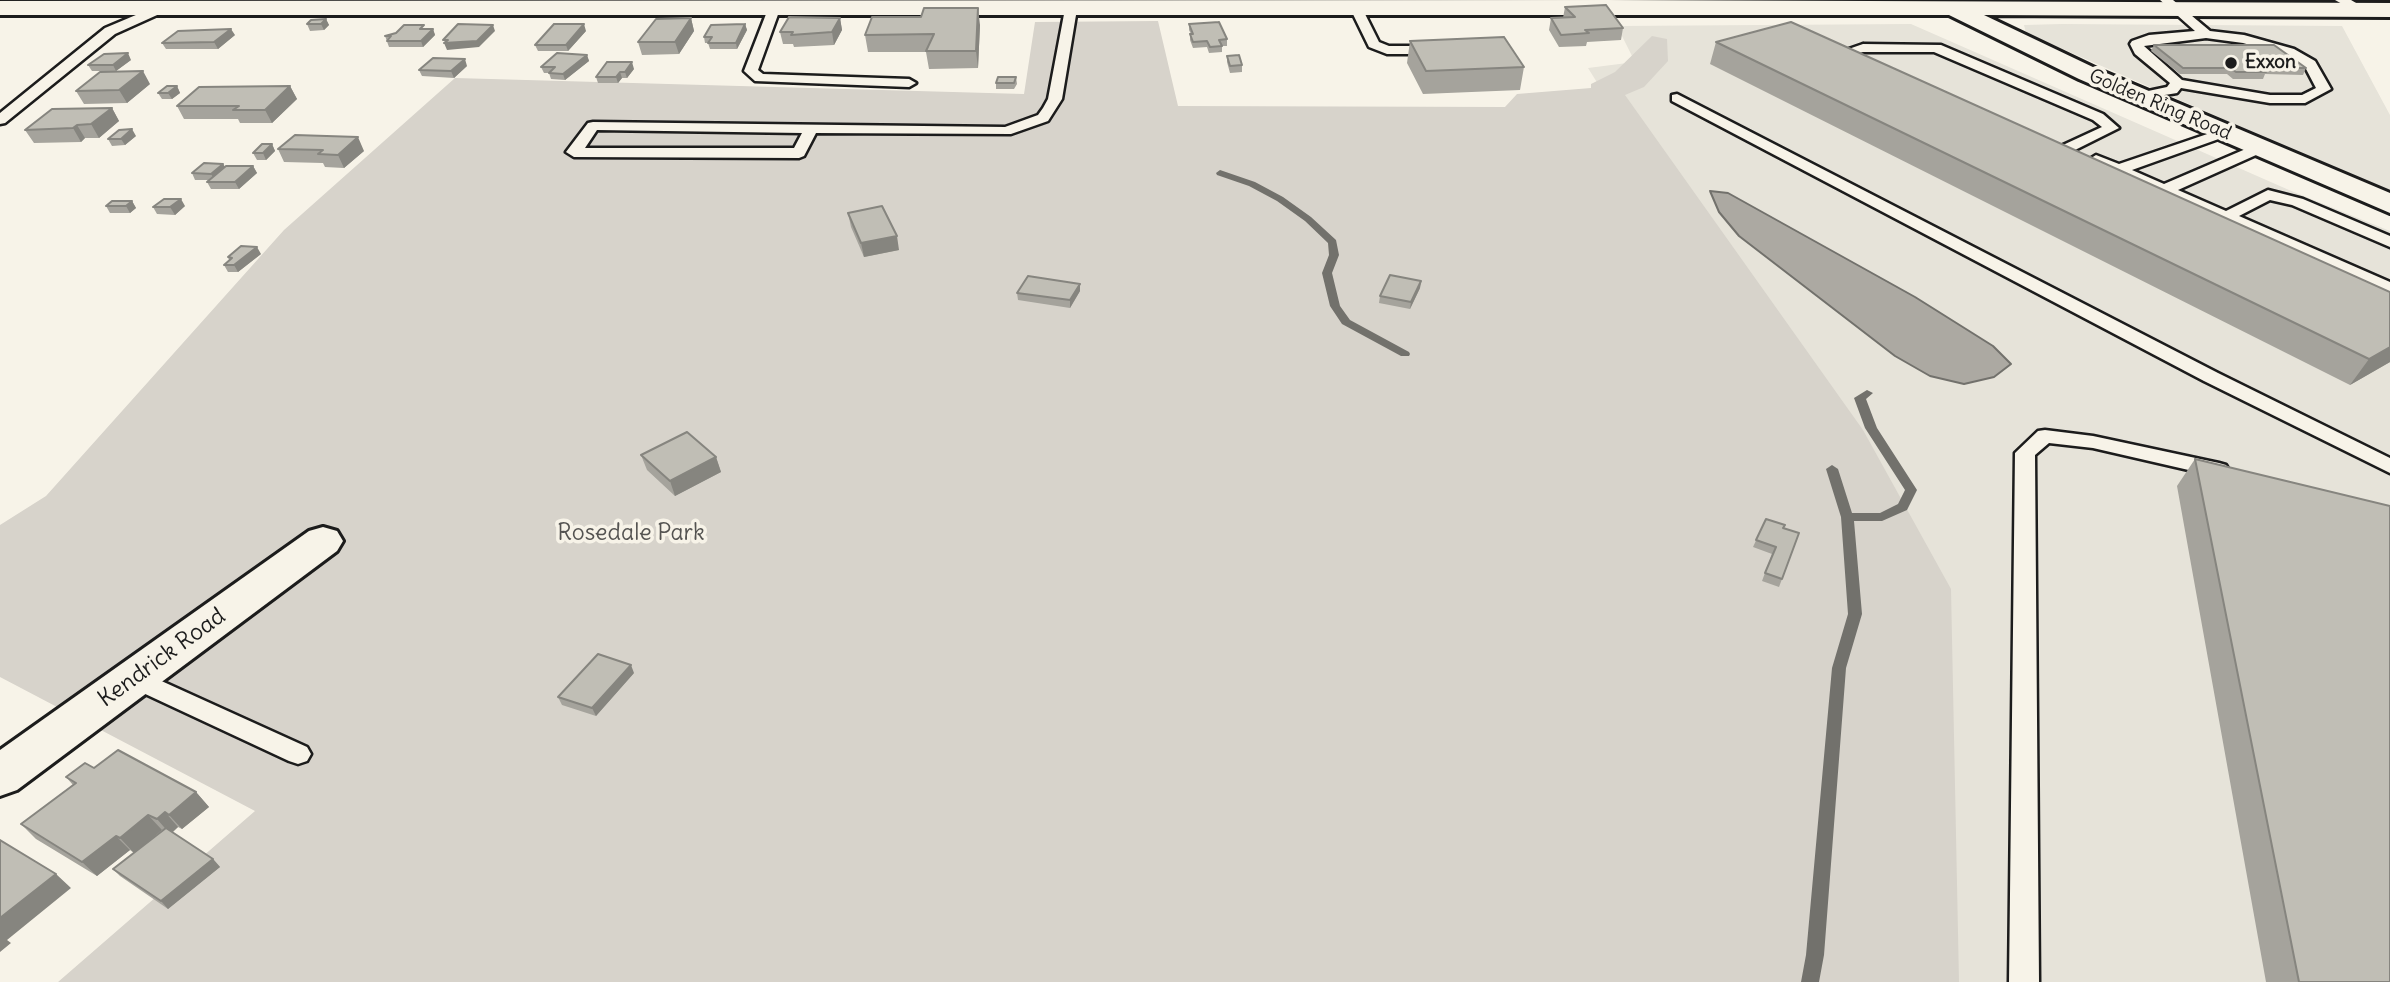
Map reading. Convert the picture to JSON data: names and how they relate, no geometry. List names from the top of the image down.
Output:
{
  "streets": {
    "main road": ["Golden Ring Road", "Kendrick Road"]
  },
  "parks": ["Rosedale Park"],
  "places": ["Exxon"]
}
